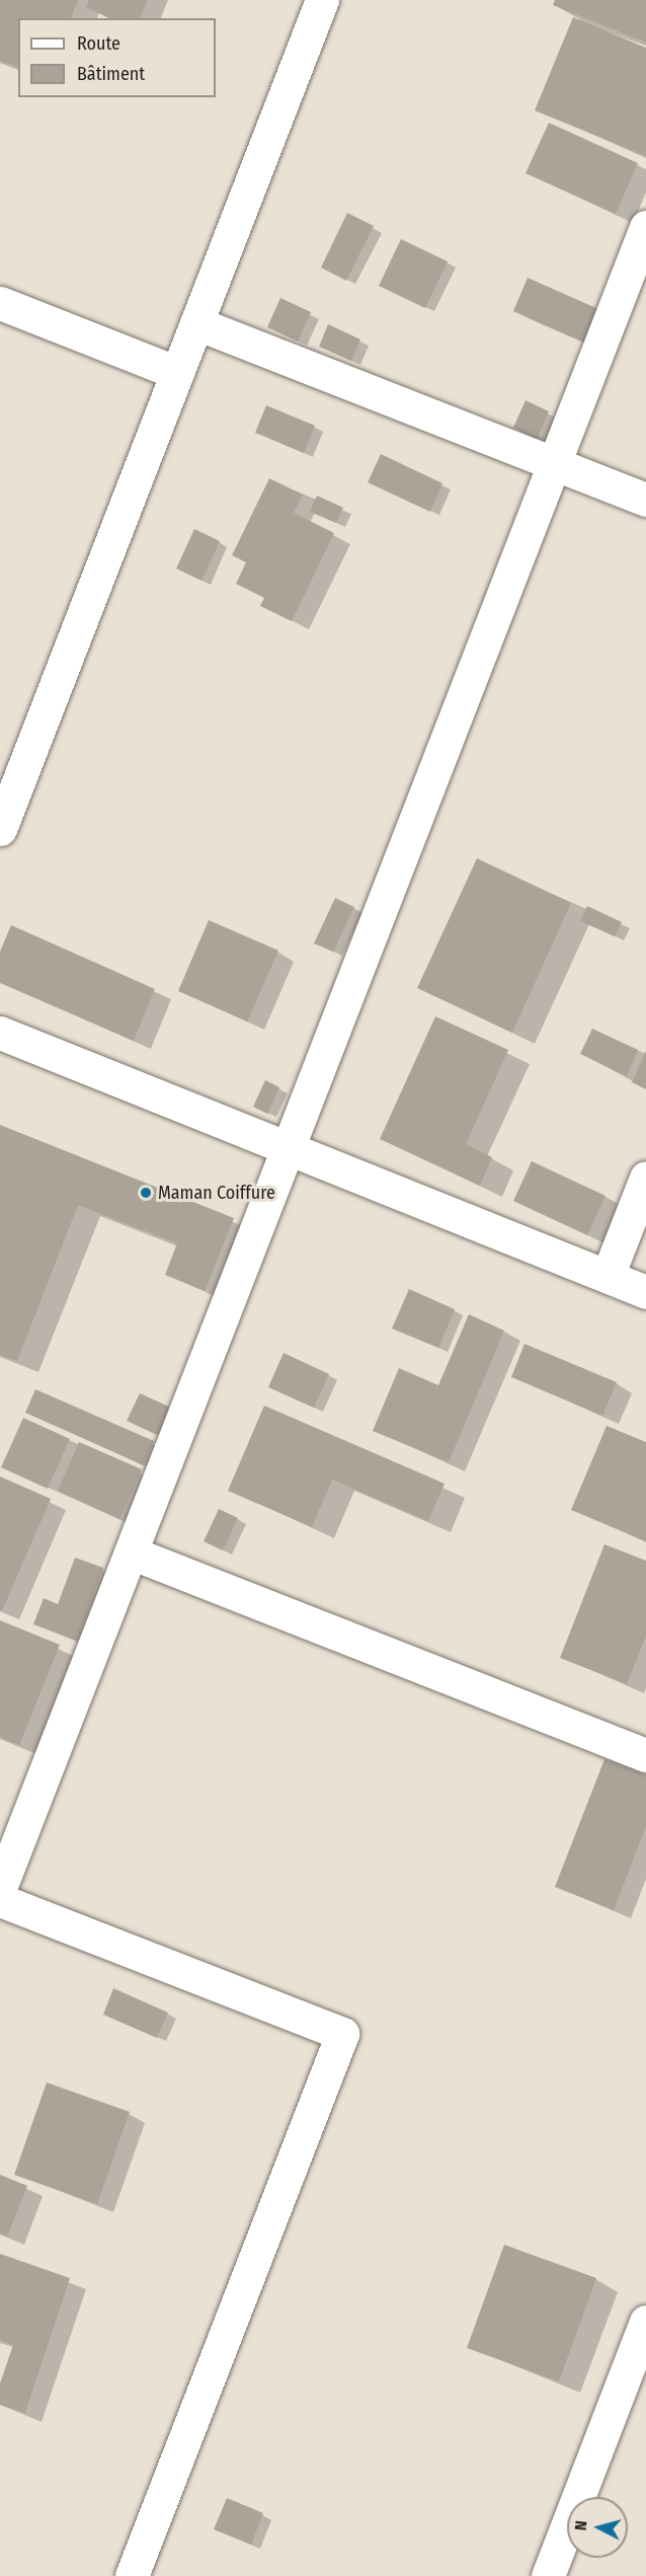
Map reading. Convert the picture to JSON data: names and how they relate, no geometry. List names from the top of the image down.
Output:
{
  "places": ["Maman Coiffure"],
  "legend": ["Route", "Bâtiment"],
  "north": "left"
}
